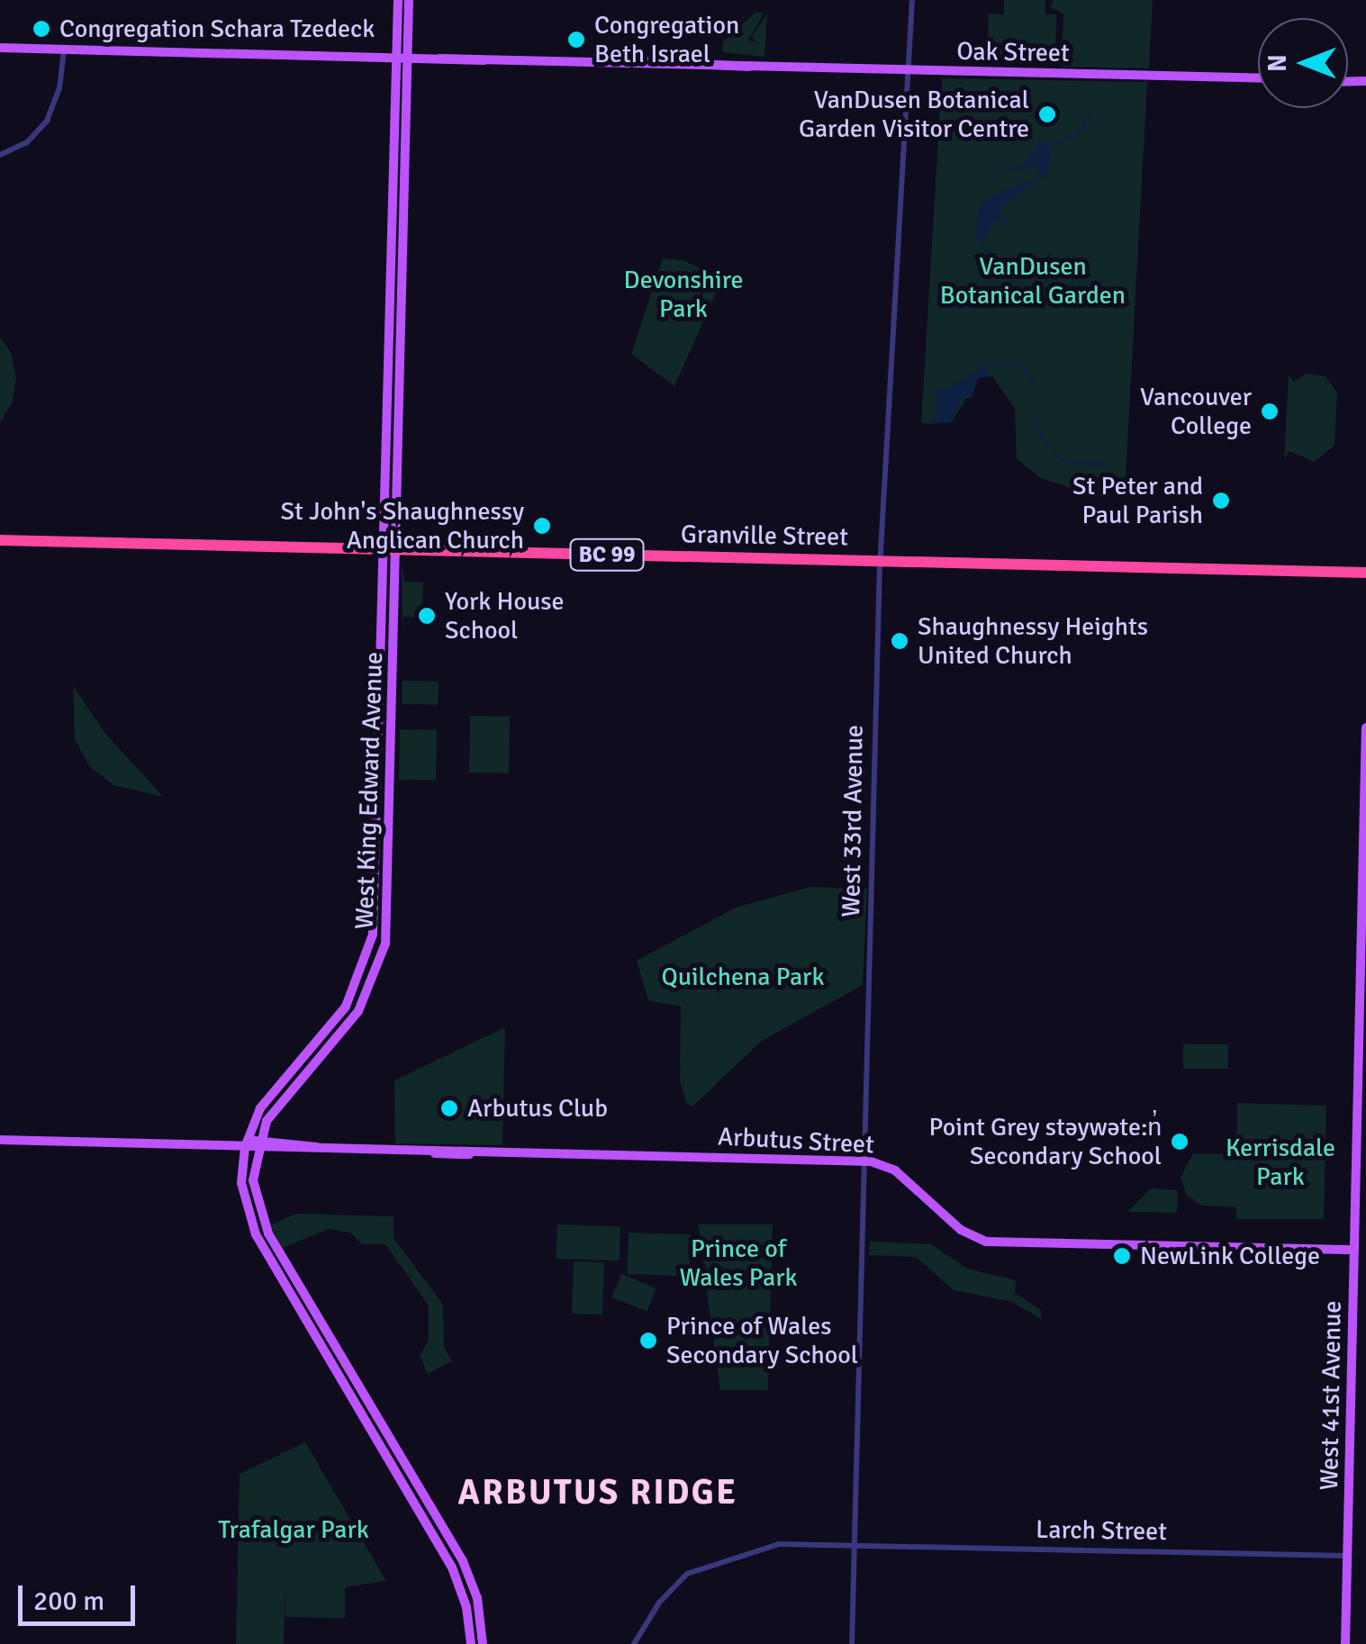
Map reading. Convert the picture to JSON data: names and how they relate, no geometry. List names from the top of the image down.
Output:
{
  "streets": {
    "highway": ["Granville Street", "BC 99"],
    "main road": [
      "Oak Street",
      "West King Edward Avenue",
      "Arbutus Street",
      "West 41st Avenue"
    ],
    "street": ["West 33rd Avenue", "Larch Street"]
  },
  "crossings": [
    ["Oak Street", "West King Edward Avenue"],
    ["Oak Street", "West 33rd Avenue"],
    ["Granville Street", "West King Edward Avenue"],
    ["Granville Street", "West 33rd Avenue"],
    ["West King Edward Avenue", "Arbutus Street"],
    ["West 33rd Avenue", "Arbutus Street"],
    ["West 33rd Avenue", "Larch Street"],
    ["Arbutus Street", "West 41st Avenue"],
    ["West 41st Avenue", "Larch Street"]
  ],
  "districts": ["ARBUTUS RIDGE"],
  "parks": [
    "VanDusen Botanical Garden",
    "Devonshire Park",
    "Quilchena Park",
    "Kerrisdale Park",
    "Prince of Wales Park",
    "Trafalgar Park"
  ],
  "places": [
    "Congregation Schara Tzedeck",
    "Congregation Beth Israel",
    "VanDusen Botanical Garden Visitor Centre",
    "Vancouver College",
    "St Peter and Paul Parish",
    "St John's Shaughnessy Anglican Church",
    "York House School",
    "Shaughnessy Heights United Church",
    "Arbutus Club",
    "Point Grey stəywəte:n̓ Secondary School",
    "NewLink College",
    "Prince of Wales Secondary School"
  ],
  "scale_bar": "200 m",
  "north": "left"
}
